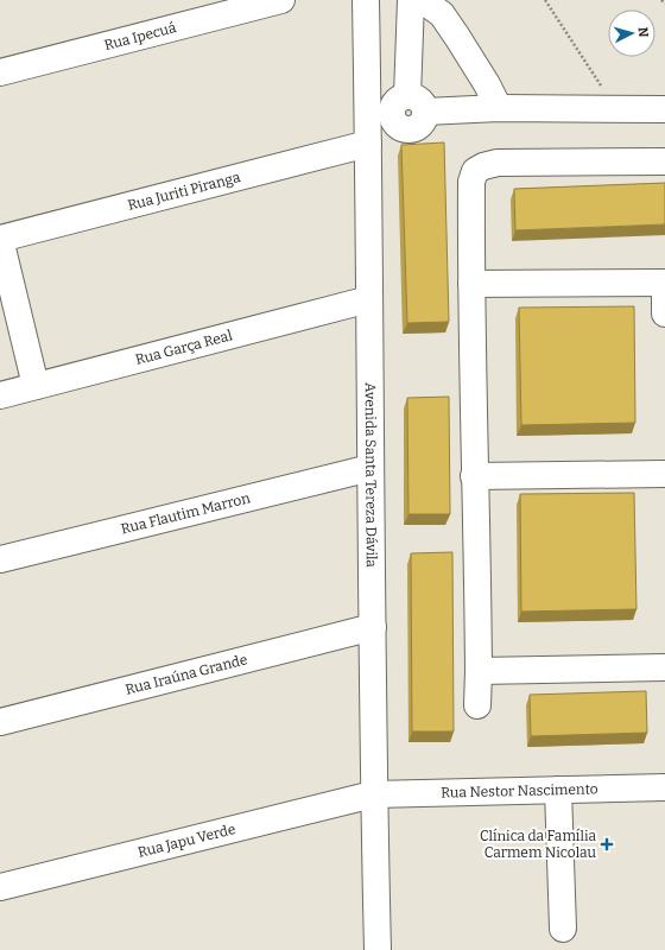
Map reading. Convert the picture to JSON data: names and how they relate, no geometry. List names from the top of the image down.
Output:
{
  "streets": {
    "street": [
      "Rua Ipecuá",
      "Rua Juriti Piranga",
      "Rua Garça Real",
      "Avenida Santa Tereza Dávila",
      "Rua Flautim Marron",
      "Rua Iraúna Grande",
      "Rua Nestor Nascimento",
      "Rua Japu Verde"
    ]
  },
  "crossings": [
    ["Rua Juriti Piranga", "Avenida Santa Tereza Dávila"],
    ["Rua Garça Real", "Avenida Santa Tereza Dávila"],
    ["Avenida Santa Tereza Dávila", "Rua Flautim Marron"],
    ["Avenida Santa Tereza Dávila", "Rua Iraúna Grande"],
    ["Avenida Santa Tereza Dávila", "Rua Nestor Nascimento"],
    ["Avenida Santa Tereza Dávila", "Rua Japu Verde"],
    ["Rua Nestor Nascimento", "Rua Japu Verde"]
  ],
  "places": {
    "health": ["Clínica da Família Carmem Nicolau"]
  },
  "north": "right"
}
